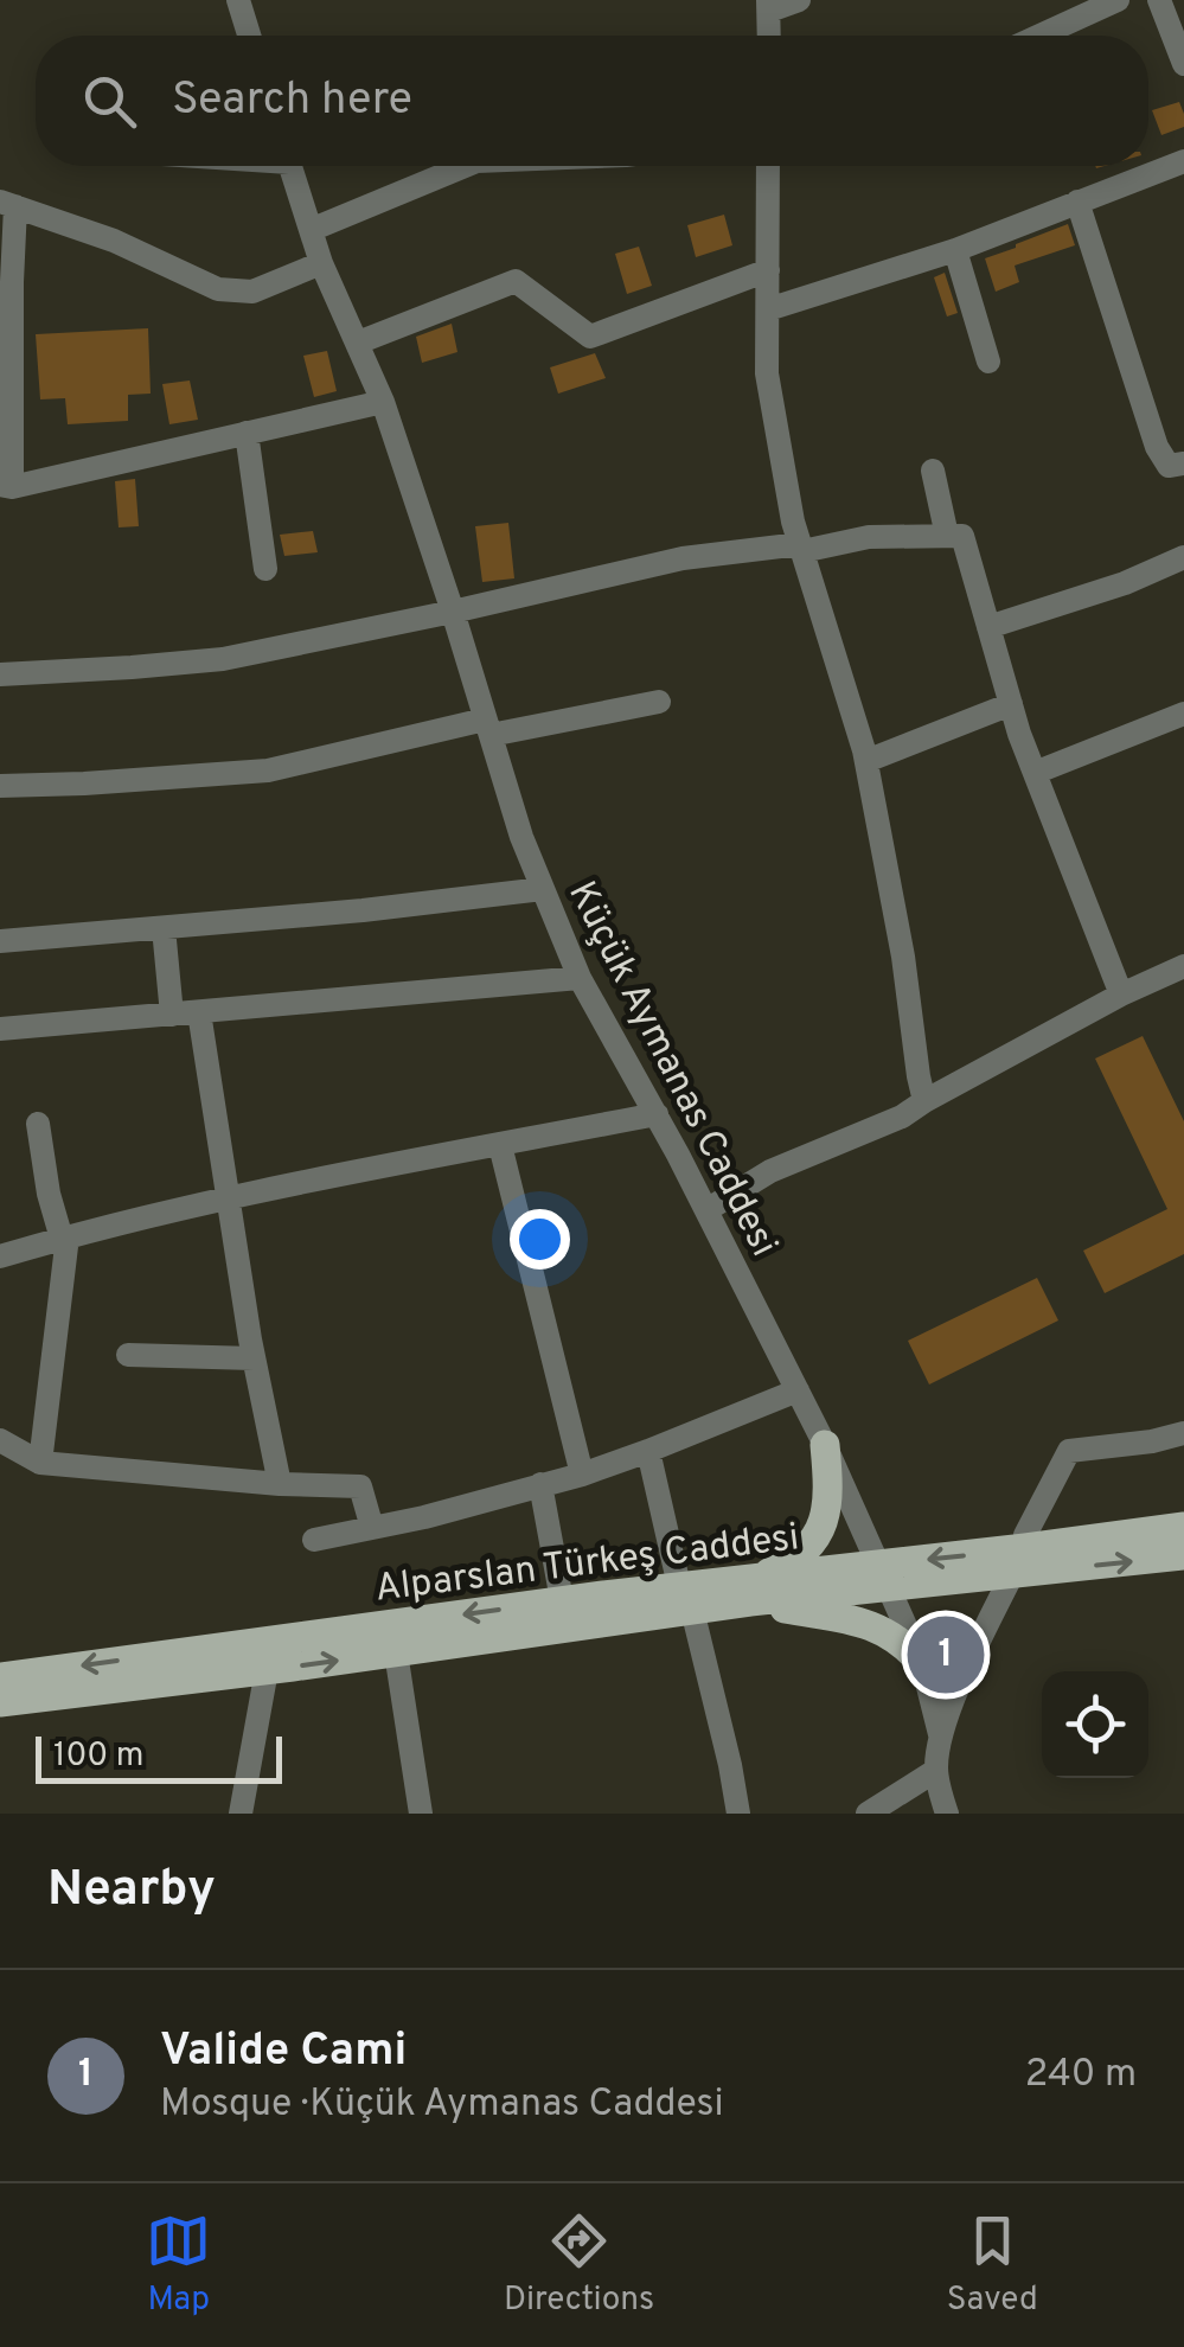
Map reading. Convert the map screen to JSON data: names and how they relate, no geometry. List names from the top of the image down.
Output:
{
  "streets": {
    "main road": ["Alparslan Türkeş Caddesi"],
    "street": ["Küçük Aymanas Caddesi"]
  },
  "crossings": [
    ["Küçük Aymanas Caddesi", "Alparslan Türkeş Caddesi"]
  ],
  "scale_bar": "100 m",
  "page": {
    "search": "Search here",
    "pins": "1",
    "scale": "100 m",
    "heading": "Nearby",
    "list": [
      {
        "mark": "1",
        "name": "Valide Cami",
        "note": "Mosque · Küçük Aymanas Caddesi",
        "value": "240 m"
      }
    ],
    "nav": ["Map", "Directions", "Saved"]
  }
}
